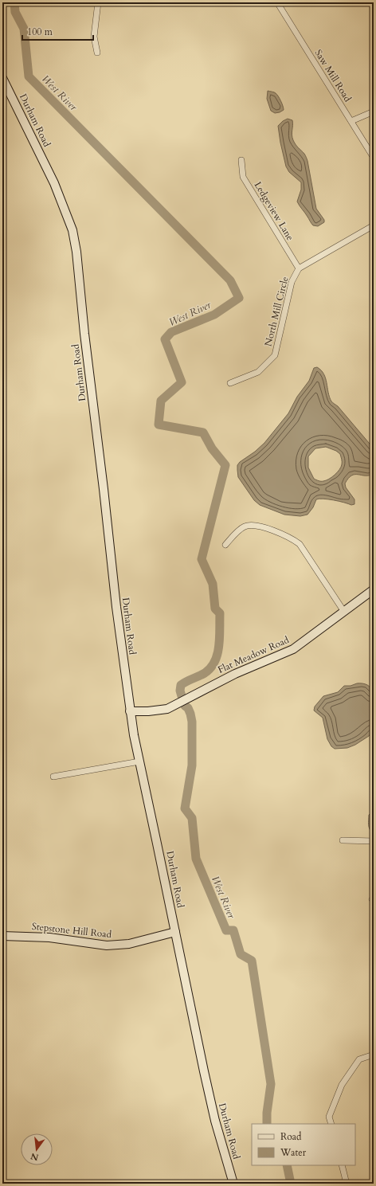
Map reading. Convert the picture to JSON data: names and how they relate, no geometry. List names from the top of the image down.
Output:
{
  "streets": {
    "main road": ["Durham Road", "Flat Meadow Road", "Stepstone Hill Road"],
    "street": ["Saw Mill Road", "Ledgeview Lane", "North Mill Circle"]
  },
  "crossings": [
    ["Durham Road", "Flat Meadow Road"],
    ["Durham Road", "Stepstone Hill Road"],
    ["Ledgeview Lane", "North Mill Circle"]
  ],
  "water": ["West River"],
  "legend": ["Road", "Water"],
  "scale_bar": "100 m",
  "north": "bottom"
}
